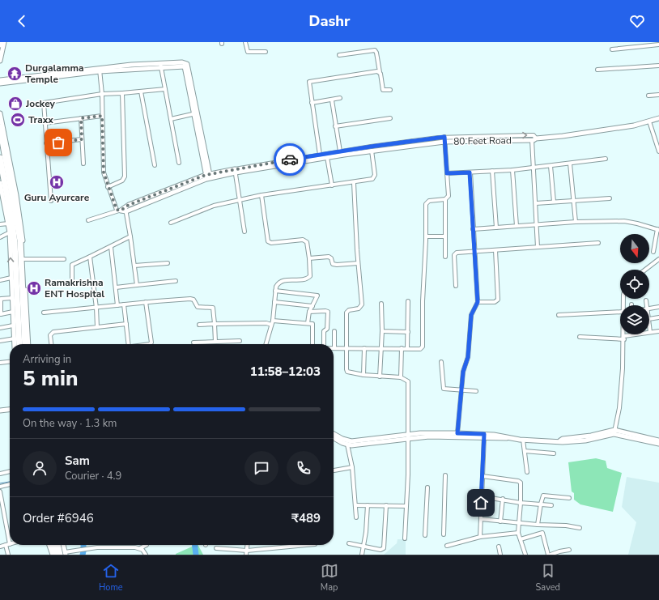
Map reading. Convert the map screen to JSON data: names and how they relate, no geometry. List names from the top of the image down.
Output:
{
  "streets": {
    "street": ["80 Feet Road"]
  },
  "places": {
    "temple": ["Durgalamma Temple"],
    "shop": ["Jockey"],
    "sports": ["Traxx"],
    "hospital": ["Guru Ayurcare", "Ramakrishna ENT Hospital"]
  },
  "north": "bottom",
  "page": {
    "header": "Dashr",
    "heading": ["5 min", "Arriving in", "11:58–12:03"],
    "panel": [
      "Sam",
      "Courier · 4.9",
      "Order #6946",
      "₹489"
    ],
    "bar": "On the way · 1.3 km",
    "tabs": ["Home", "Map", "Saved"]
  }
}
